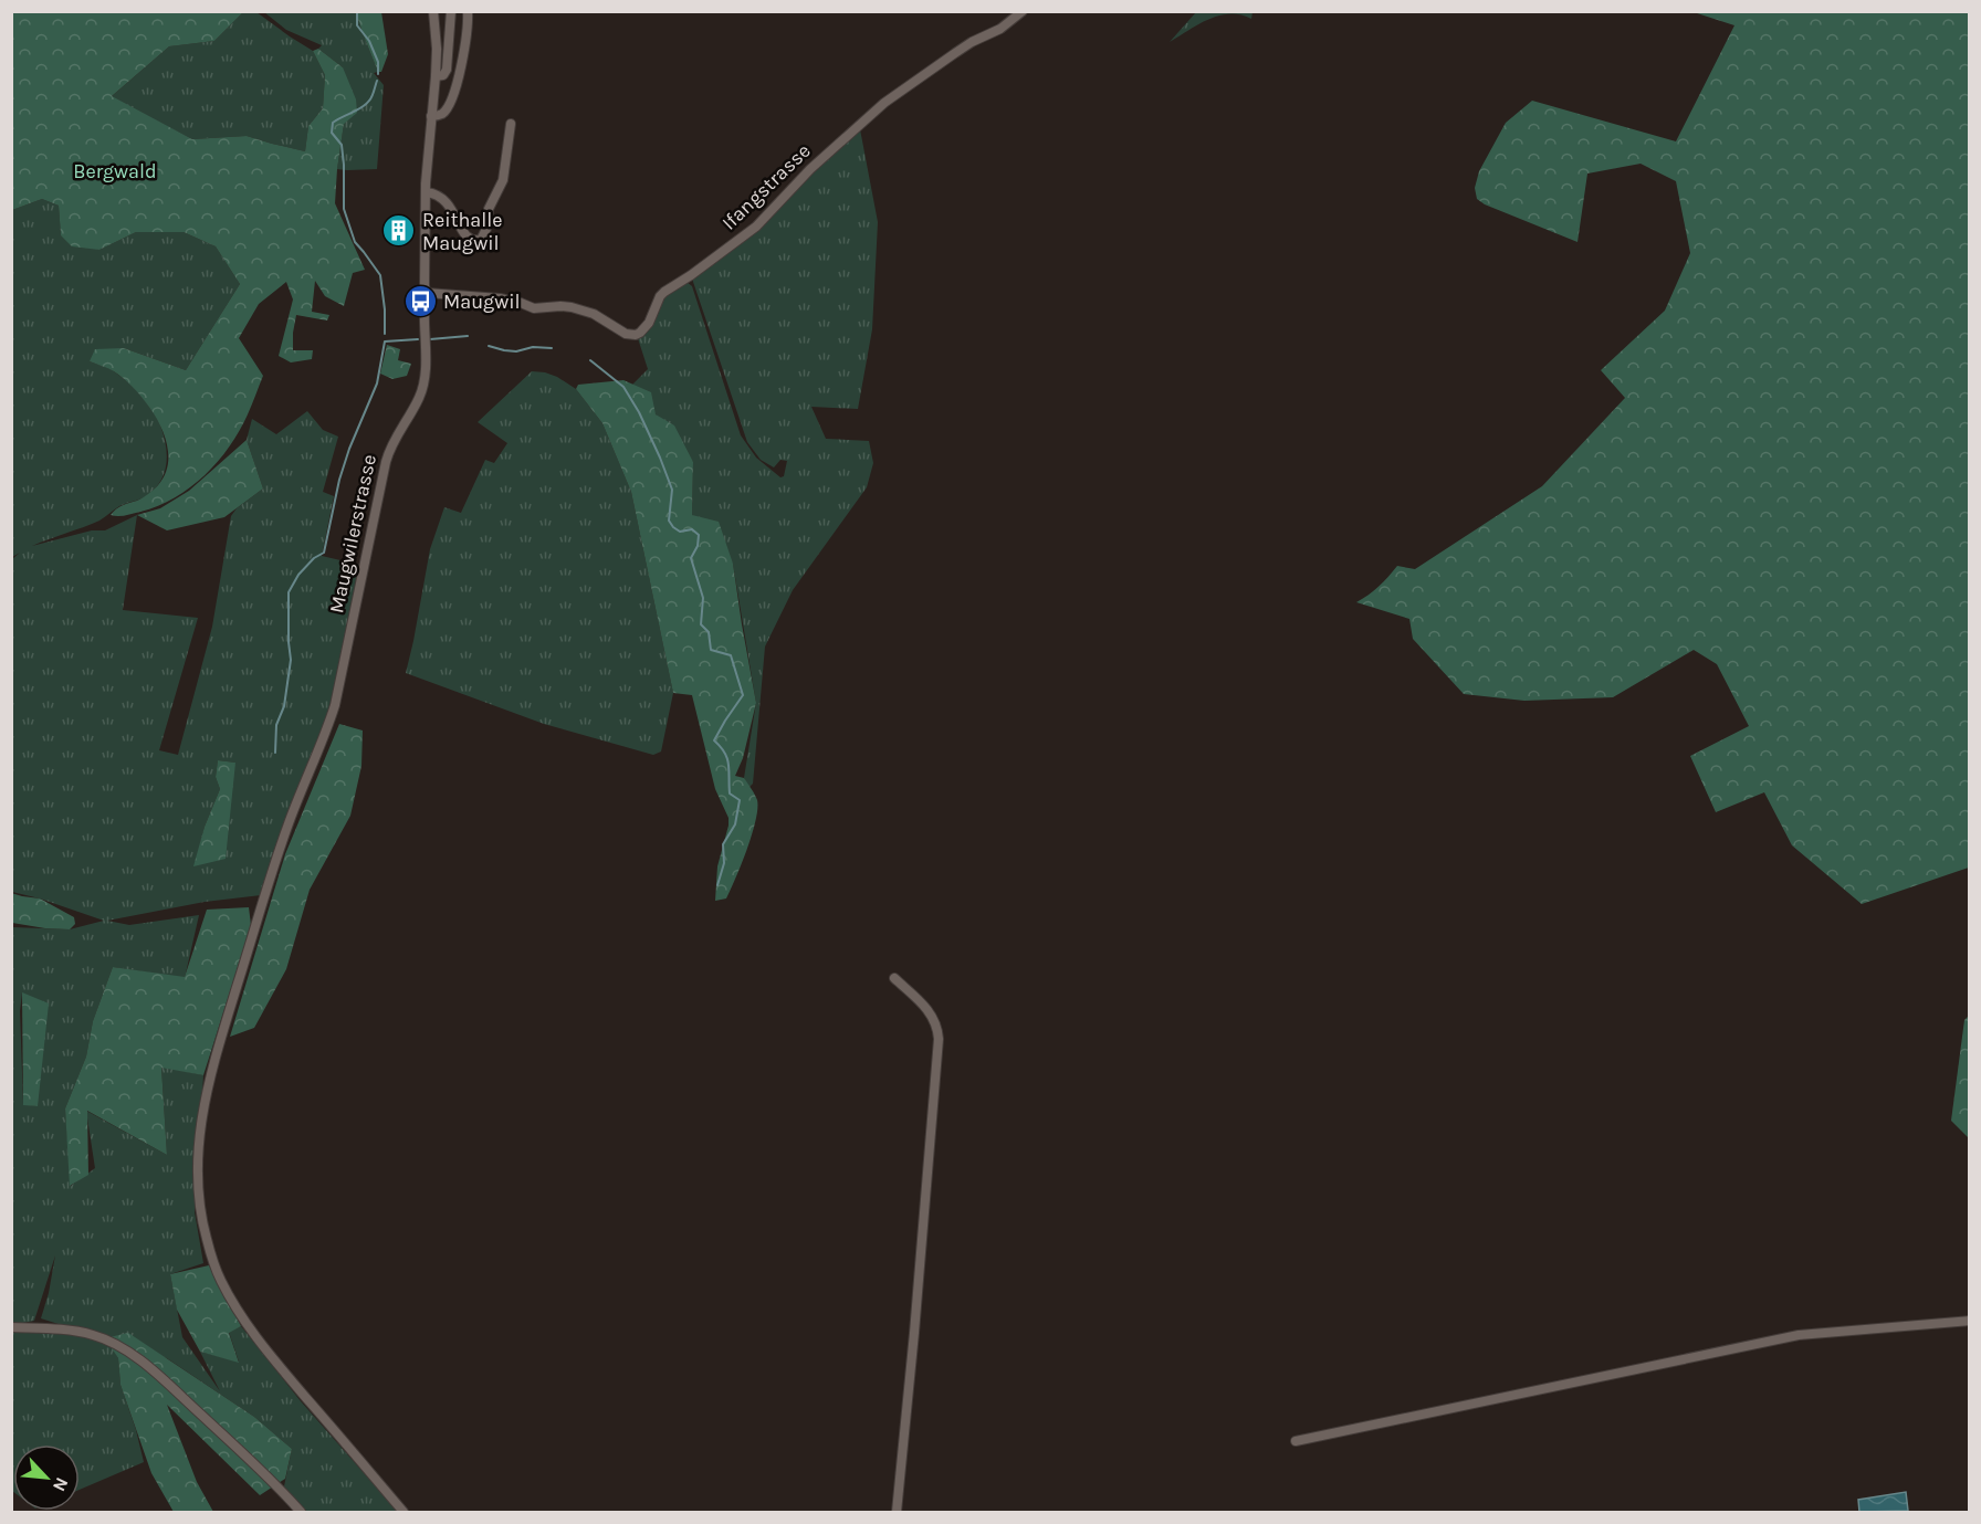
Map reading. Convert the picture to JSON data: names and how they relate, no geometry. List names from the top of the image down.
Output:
{
  "streets": {
    "street": ["Ifangstrasse", "Maugwilerstrasse"]
  },
  "crossings": [
    ["Ifangstrasse", "Maugwilerstrasse"]
  ],
  "parks": ["Bergwald"],
  "places": {
    "building": ["Reithalle Maugwil"],
    "bus stop": ["Maugwil"]
  },
  "north": "bottom right"
}
